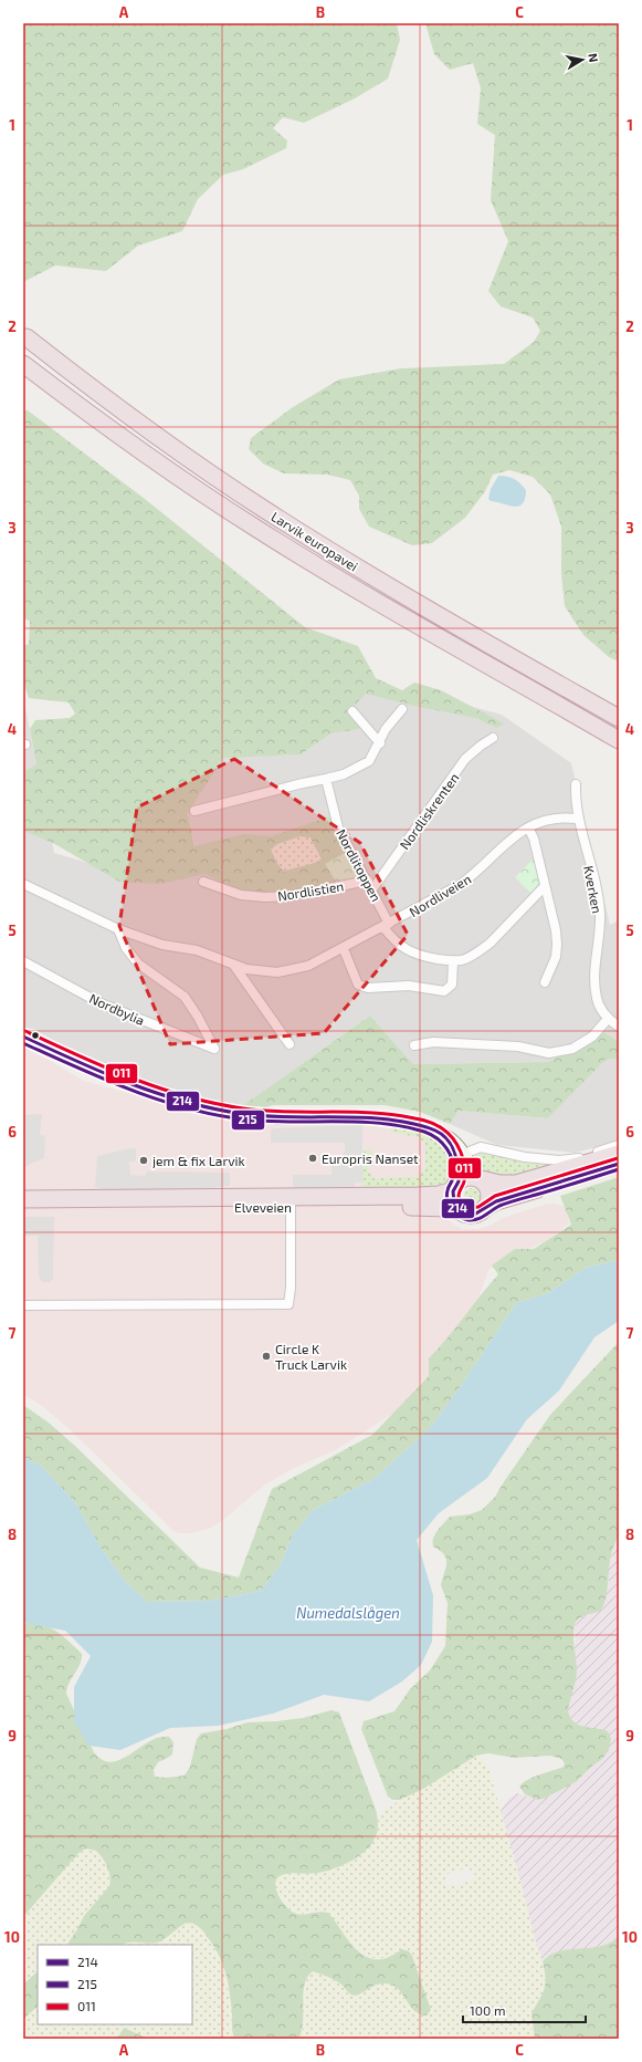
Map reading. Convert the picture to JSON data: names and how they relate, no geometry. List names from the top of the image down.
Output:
{
  "streets": {
    "highway": ["Larvik europavei", "Elveveien"],
    "street": [
      "Nordliskrenten",
      "Nordlitoppen",
      "Kverken",
      "Nordlistien",
      "Nordliveien",
      "Nordbylia"
    ]
  },
  "crossings": [
    ["Nordliskrenten", "Nordlitoppen"],
    ["Nordlitoppen", "Nordlistien"],
    ["Nordlitoppen", "Nordliveien"],
    ["Kverken", "Nordliveien"],
    ["Nordliveien", "Nordbylia"]
  ],
  "water": ["Numedalslågen"],
  "places": ["Europris Nanset", "jem & fix Larvik", "Circle K Truck Larvik"],
  "lines": ["transit line 011", "transit line 214", "transit line 215"],
  "legend": ["214", "215", "011"],
  "scale_bar": "100 m",
  "north": "right",
  "grid": {
    "columns": ["A", "B", "C"],
    "rows": [
      "1",
      "2",
      "3",
      "4",
      "5",
      "6",
      "7",
      "8",
      "9",
      "10"
    ]
  }
}
